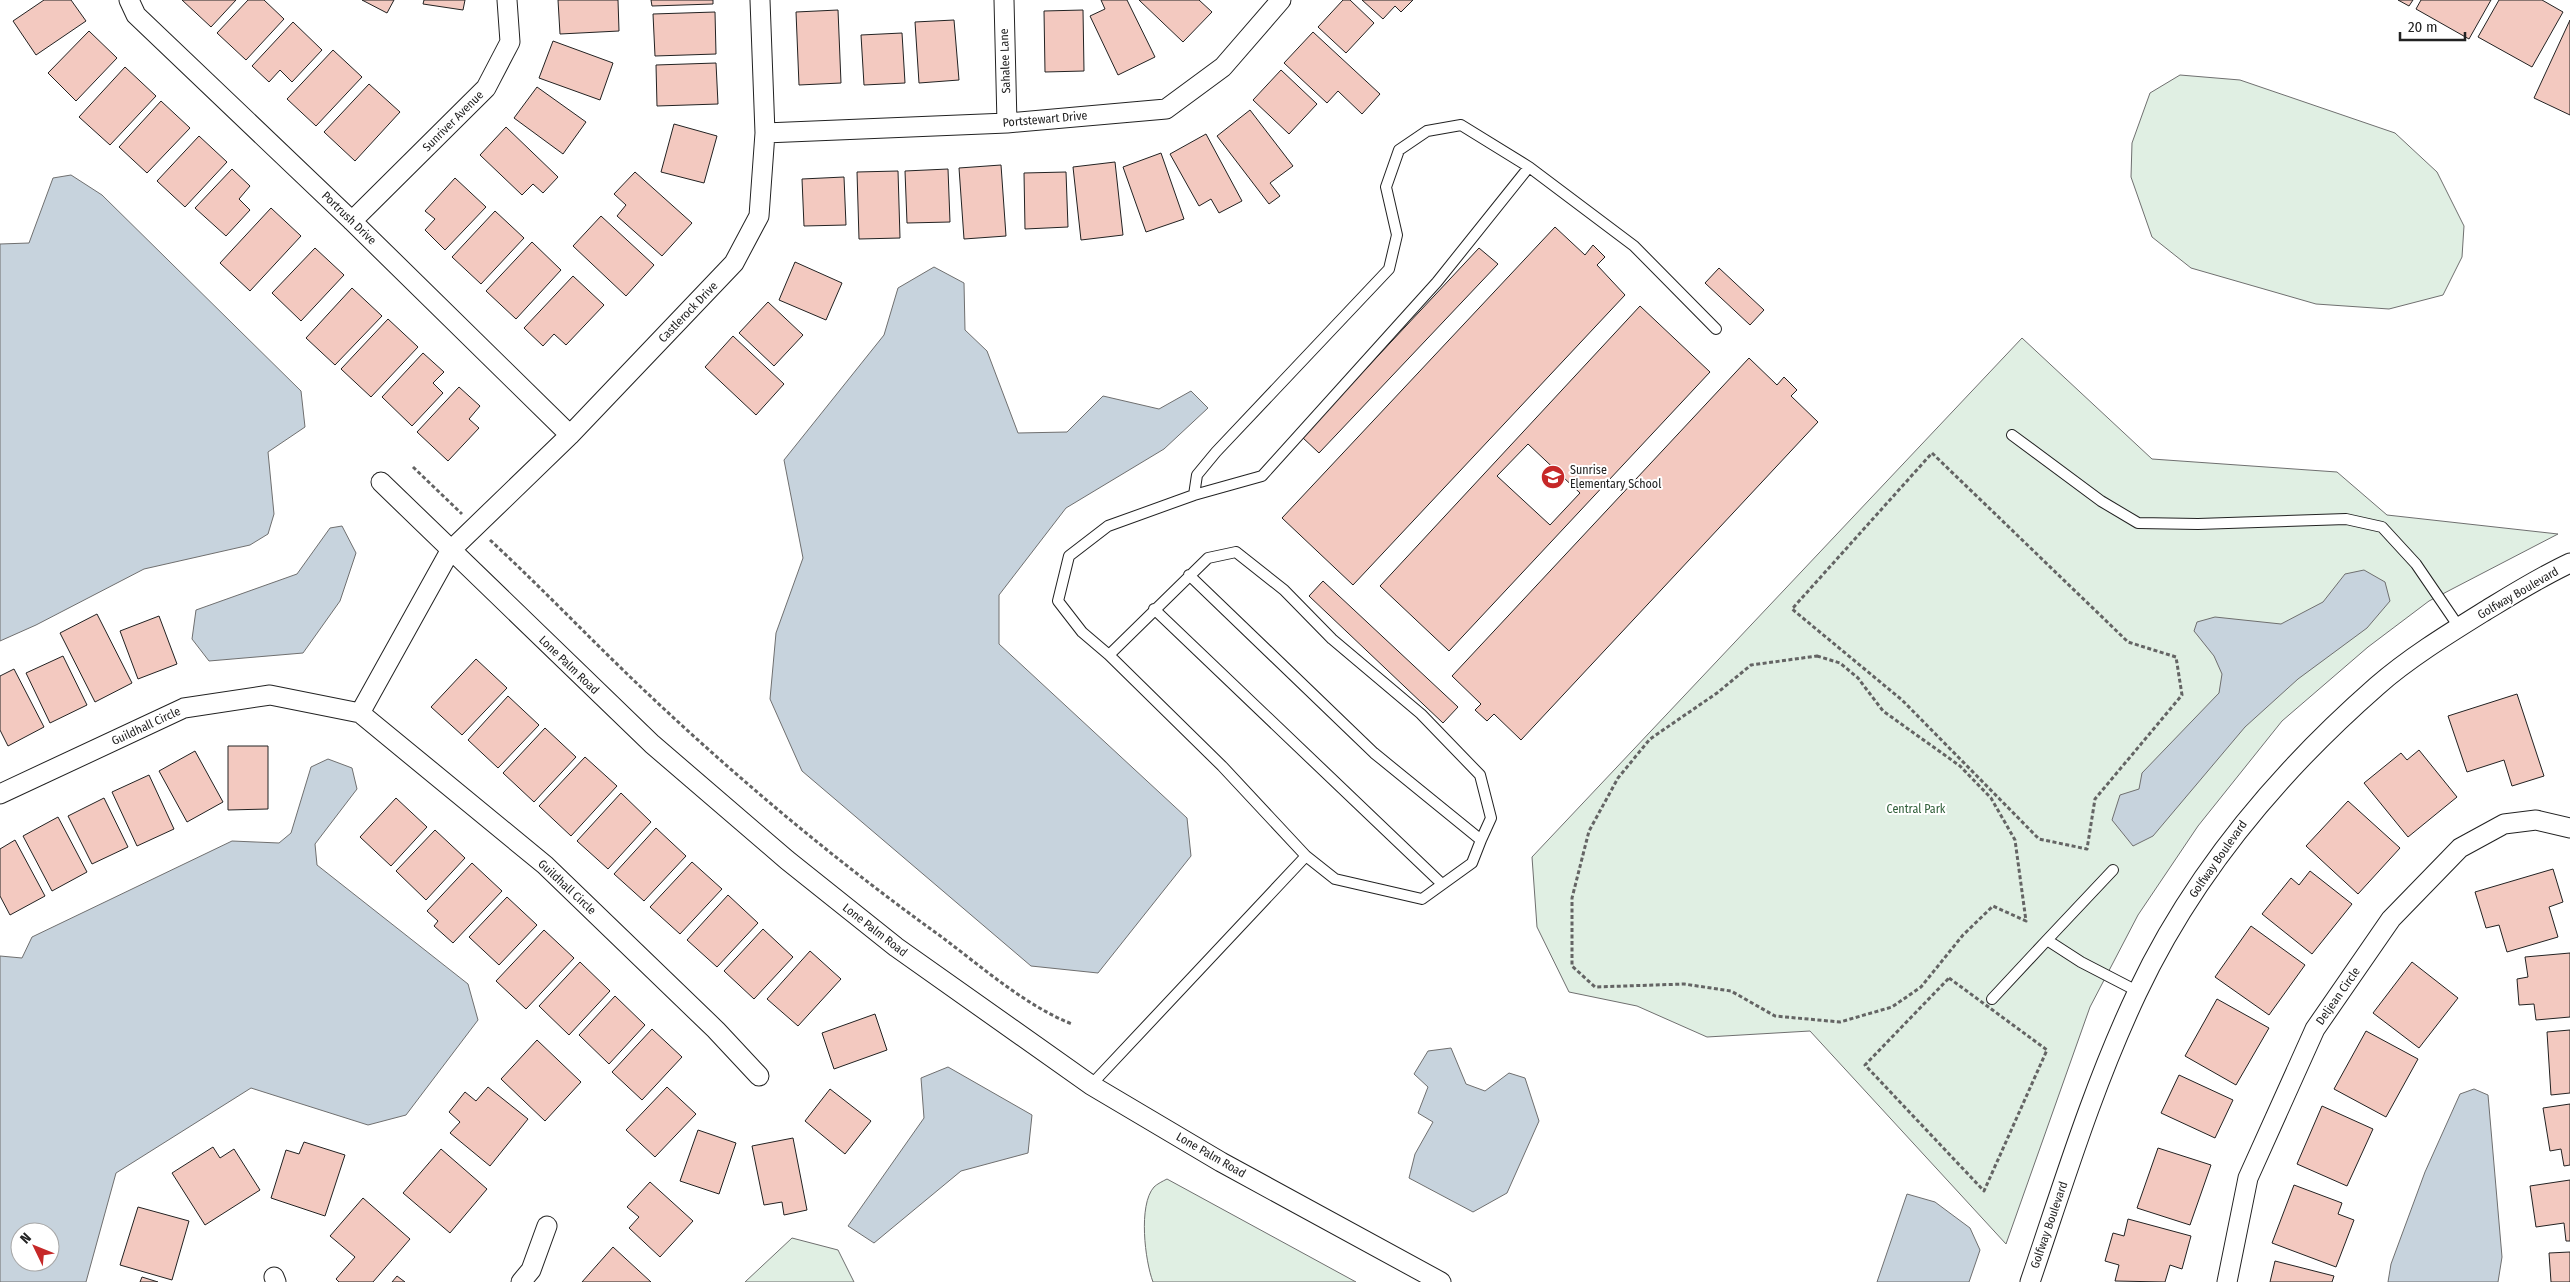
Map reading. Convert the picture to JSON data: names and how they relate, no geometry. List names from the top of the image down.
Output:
{
  "streets": {
    "street": [
      "Sahalee Lane",
      "Portstewart Drive",
      "Sunriver Avenue",
      "Portrush Drive",
      "Castlerock Drive",
      "Golfway Boulevard",
      "Lone Palm Road",
      "Guildhall Circle",
      "Deljean Circle"
    ]
  },
  "crossings": [
    ["Sahalee Lane", "Portstewart Drive"],
    ["Portstewart Drive", "Castlerock Drive"],
    ["Sunriver Avenue", "Portrush Drive"],
    ["Portrush Drive", "Castlerock Drive"],
    ["Castlerock Drive", "Lone Palm Road"]
  ],
  "parks": ["Central Park"],
  "places": {
    "school or university": ["Sunrise Elementary School"]
  },
  "scale_bar": "20 m",
  "north": "top left"
}
